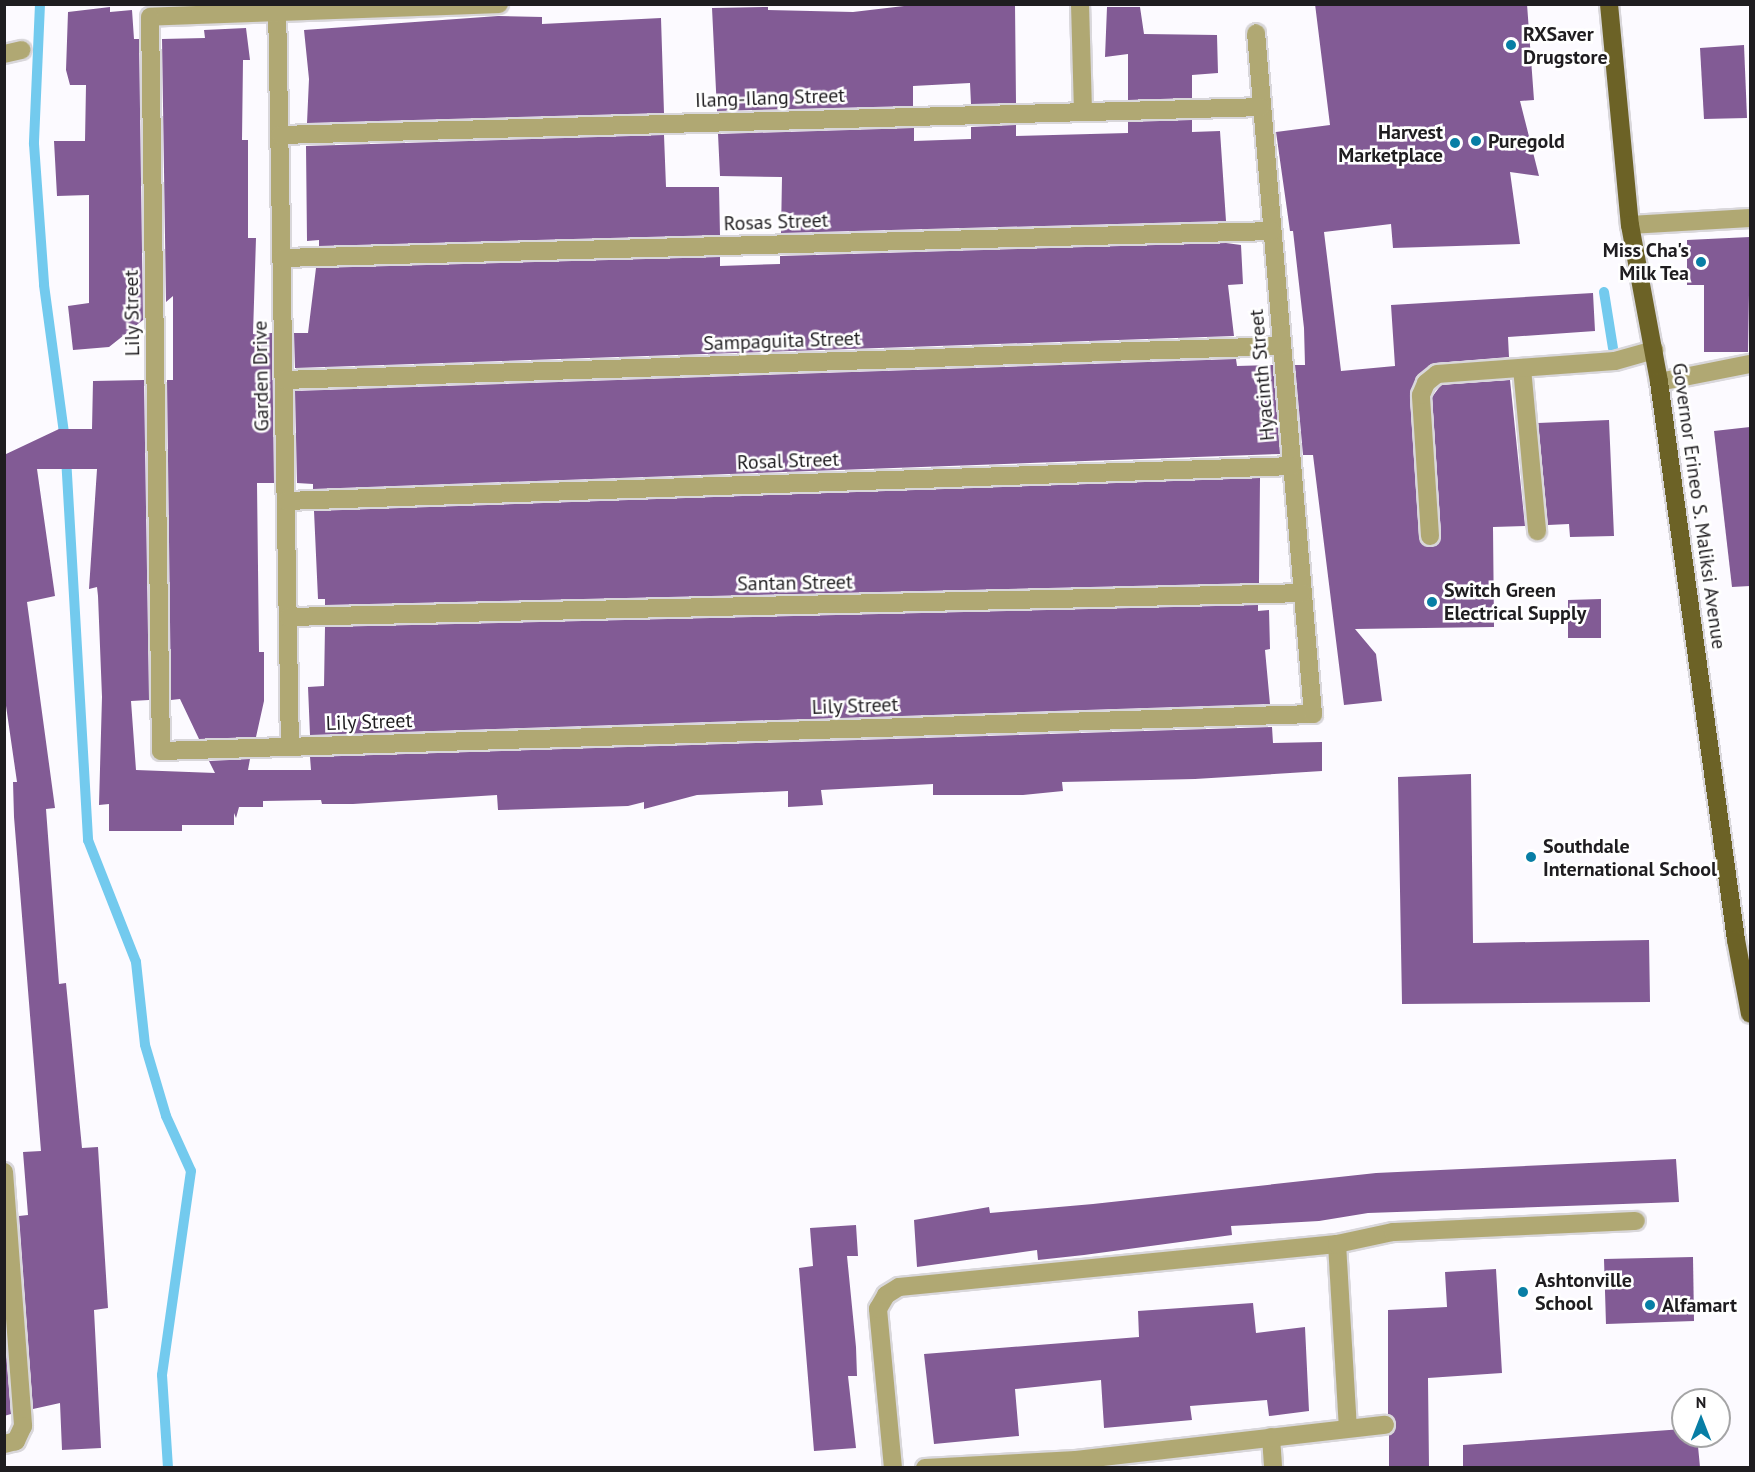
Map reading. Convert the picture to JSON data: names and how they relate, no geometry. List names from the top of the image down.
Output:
{
  "streets": {
    "main road": ["Governor Erineo S. Maliksi Avenue"],
    "street": [
      "Ilang-Ilang Street",
      "Rosas Street",
      "Lily Street",
      "Sampaguita Street",
      "Hyacinth Street",
      "Garden Drive",
      "Rosal Street",
      "Santan Street"
    ]
  },
  "crossings": [
    ["Ilang-Ilang Street", "Hyacinth Street"],
    ["Ilang-Ilang Street", "Garden Drive"],
    ["Rosas Street", "Hyacinth Street"],
    ["Rosas Street", "Garden Drive"],
    ["Lily Street", "Hyacinth Street"],
    ["Lily Street", "Garden Drive"],
    ["Sampaguita Street", "Hyacinth Street"],
    ["Sampaguita Street", "Garden Drive"],
    ["Hyacinth Street", "Rosal Street"],
    ["Hyacinth Street", "Santan Street"],
    ["Garden Drive", "Rosal Street"],
    ["Garden Drive", "Santan Street"]
  ],
  "places": [
    "RXSaver Drugstore",
    "Puregold",
    "Harvest Marketplace",
    "Miss Cha's Milk Tea",
    "Switch Green Electrical Supply",
    "Southdale International School",
    "Ashtonville School",
    "Alfamart"
  ],
  "north": "top"
}
